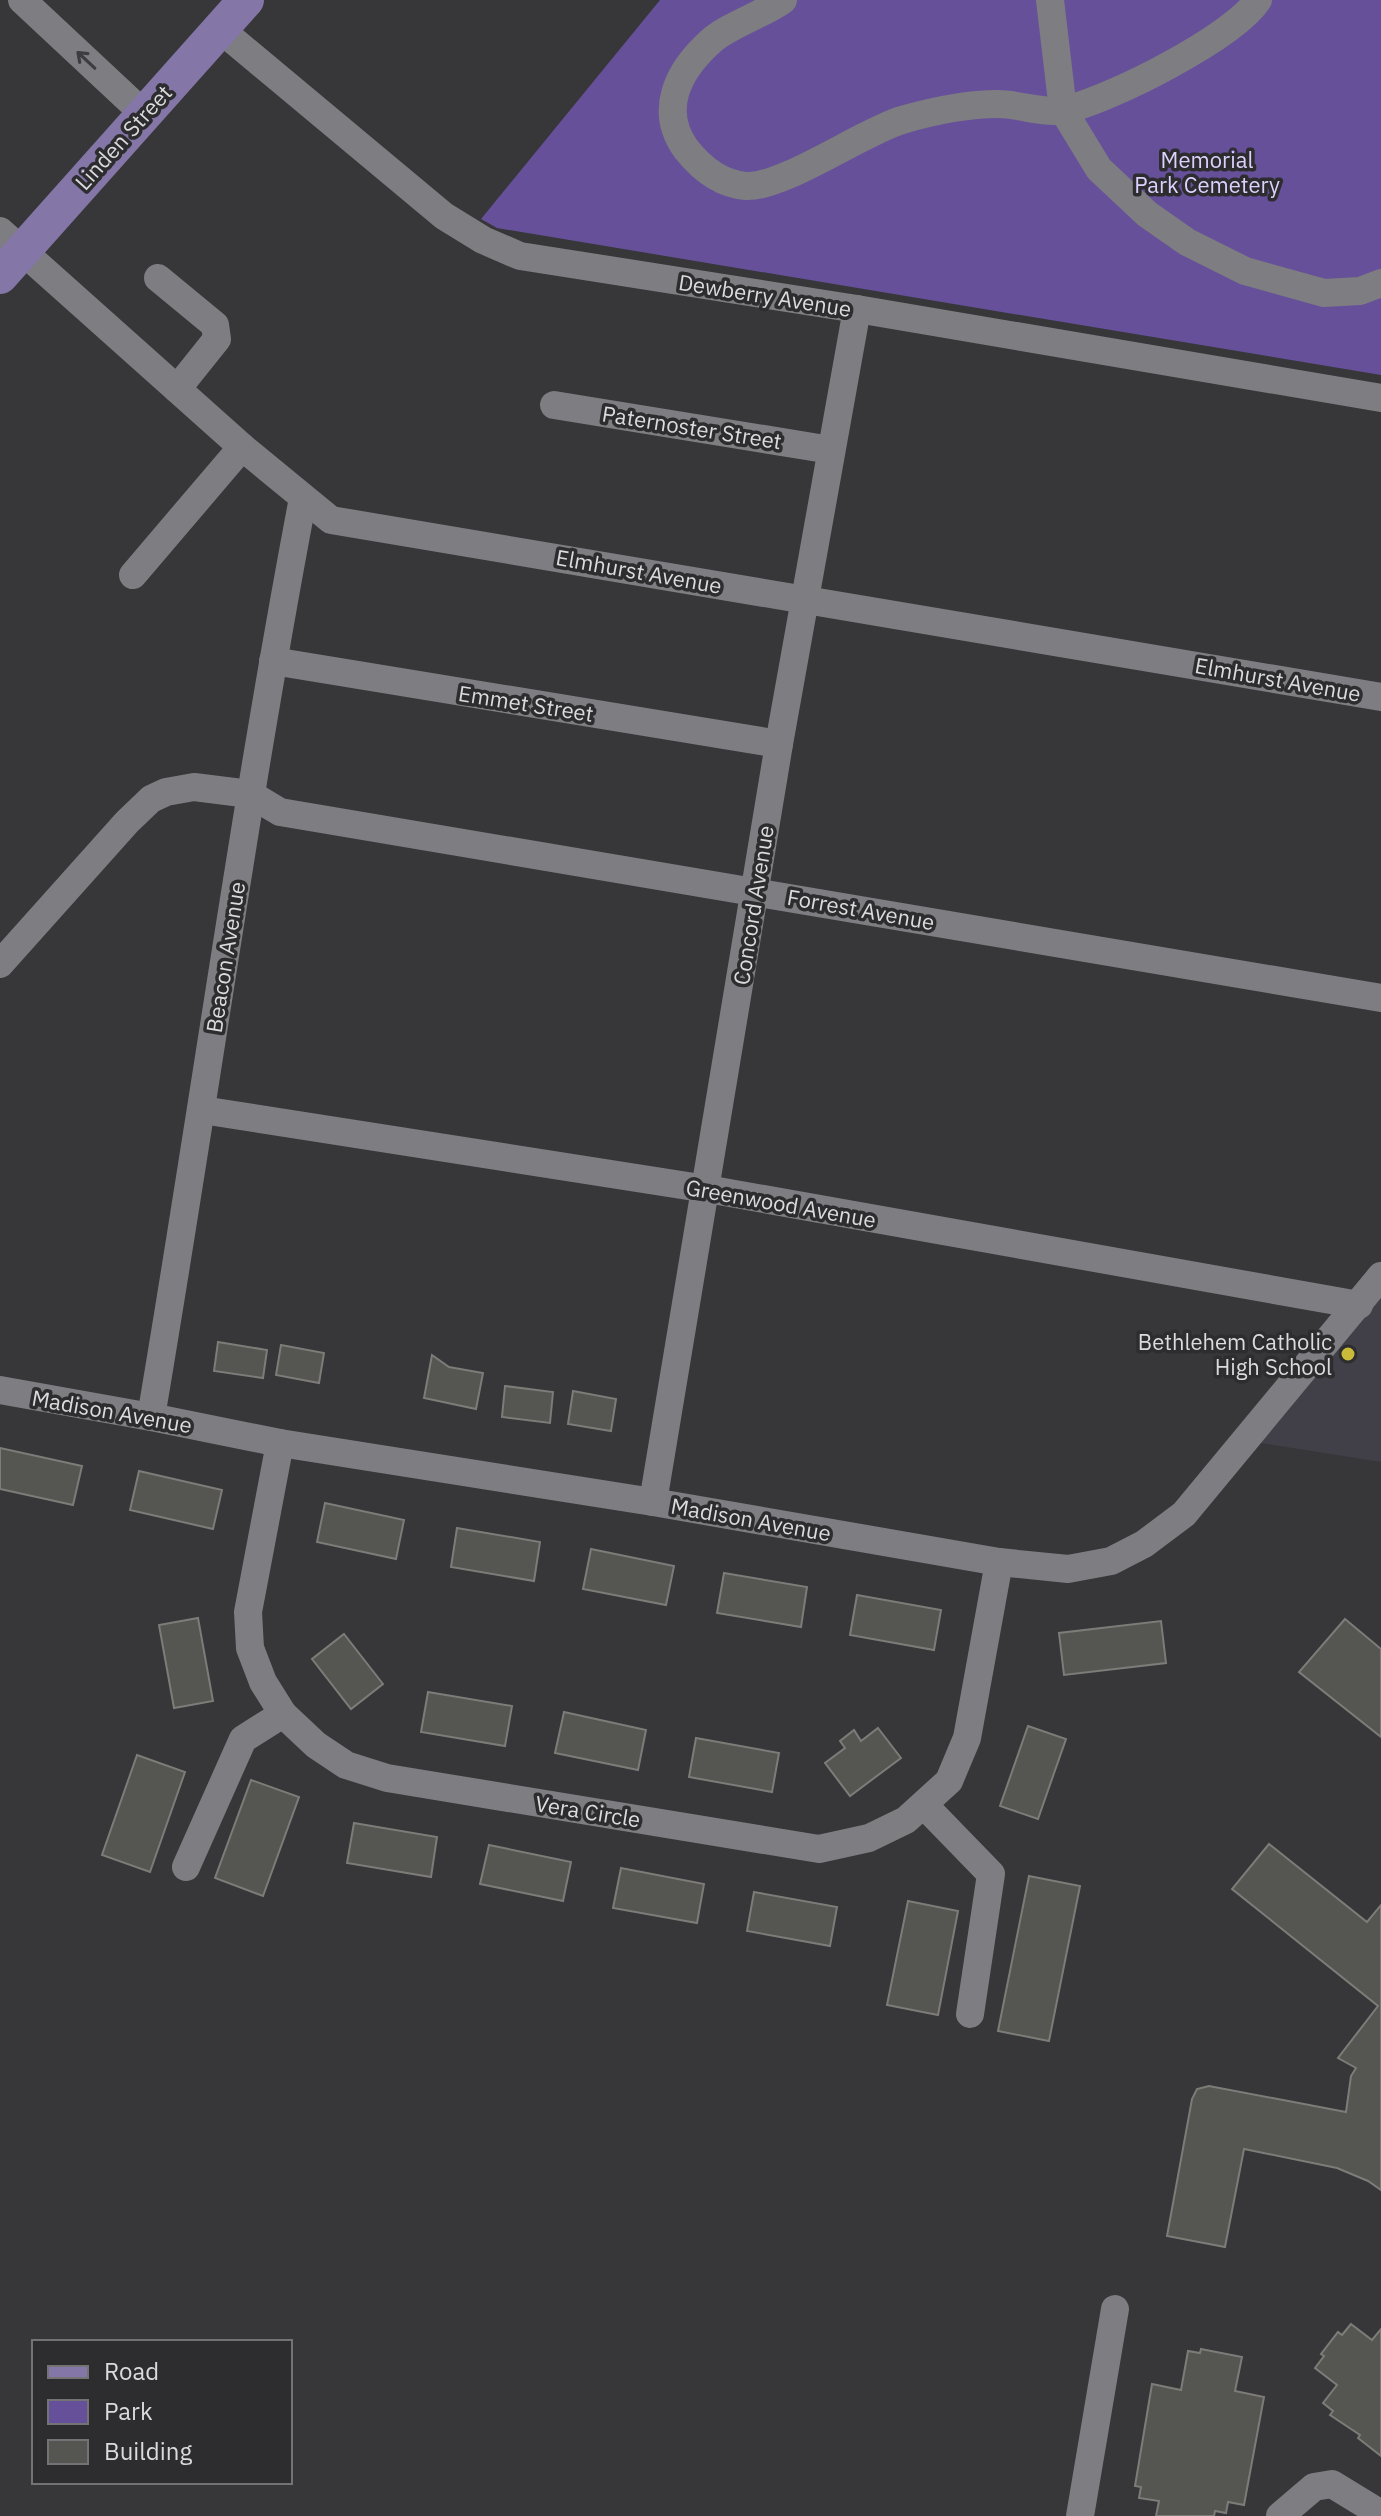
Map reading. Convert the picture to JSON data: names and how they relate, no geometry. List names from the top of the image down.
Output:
{
  "streets": {
    "main road": ["Linden Street"],
    "street": [
      "Dewberry Avenue",
      "Paternoster Street",
      "Elmhurst Avenue",
      "Emmet Street",
      "Concord Avenue",
      "Forrest Avenue",
      "Beacon Avenue",
      "Greenwood Avenue",
      "Madison Avenue",
      "Vera Circle"
    ]
  },
  "crossings": [
    ["Linden Street", "Dewberry Avenue"],
    ["Linden Street", "Elmhurst Avenue"],
    ["Dewberry Avenue", "Concord Avenue"],
    ["Paternoster Street", "Concord Avenue"],
    ["Elmhurst Avenue", "Concord Avenue"],
    ["Elmhurst Avenue", "Beacon Avenue"],
    ["Emmet Street", "Concord Avenue"],
    ["Emmet Street", "Beacon Avenue"],
    ["Concord Avenue", "Forrest Avenue"],
    ["Concord Avenue", "Greenwood Avenue"],
    ["Concord Avenue", "Madison Avenue"],
    ["Forrest Avenue", "Beacon Avenue"],
    ["Beacon Avenue", "Greenwood Avenue"],
    ["Beacon Avenue", "Madison Avenue"],
    ["Greenwood Avenue", "Madison Avenue"],
    ["Madison Avenue", "Vera Circle"]
  ],
  "parks": ["Memorial Park Cemetery"],
  "places": ["Bethlehem Catholic High School"],
  "legend": ["Road", "Park", "Building"]
}
